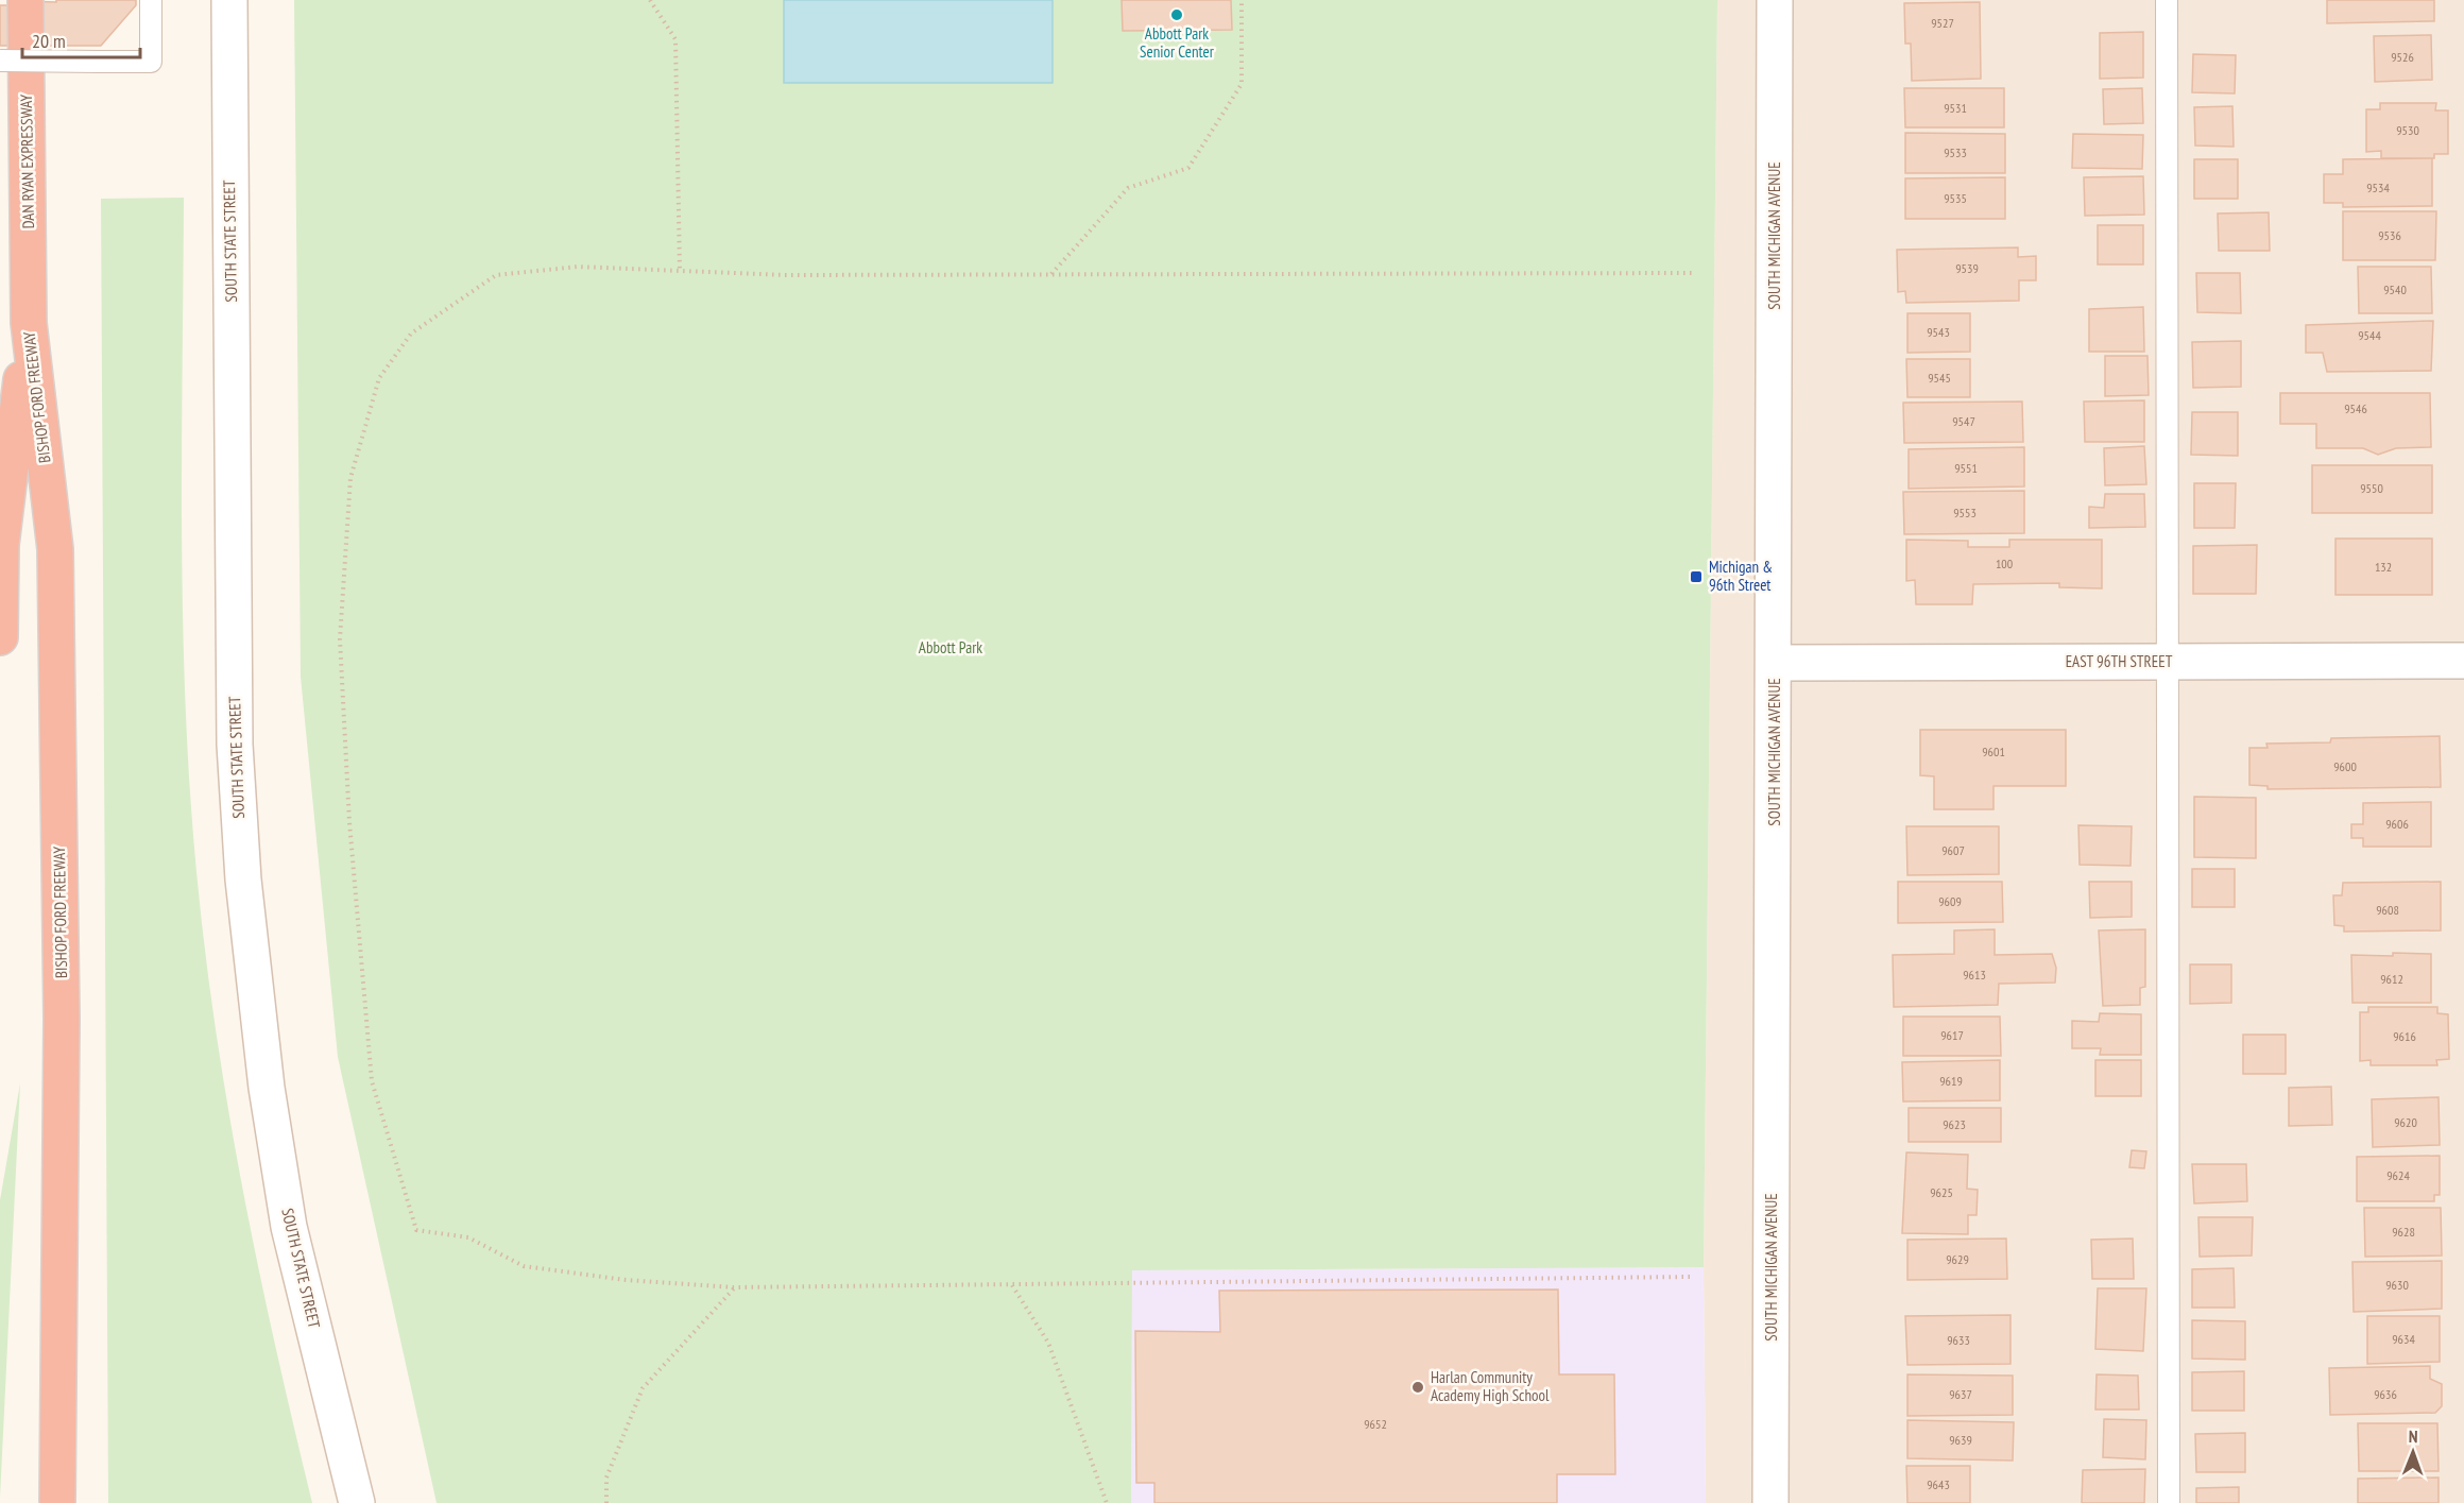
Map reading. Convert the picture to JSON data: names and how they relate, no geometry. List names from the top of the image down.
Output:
{
  "streets": {
    "highway": ["DAN RYAN EXPRESSWAY", "BISHOP FORD FREEWAY"],
    "street": ["SOUTH MICHIGAN AVENUE", "SOUTH STATE STREET", "EAST 96TH STREET"]
  },
  "crossings": [
    ["DAN RYAN EXPRESSWAY", "BISHOP FORD FREEWAY"],
    ["SOUTH MICHIGAN AVENUE", "EAST 96TH STREET"]
  ],
  "parks": ["Abbott Park"],
  "places": {
    "other": ["Abbott Park Senior Center", "Harlan Community Academy High School"],
    "transit": ["Michigan & 96th Street"]
  },
  "house_numbers": [
    "9527",
    "9526",
    "9531",
    "9530",
    "9533",
    "9534",
    "9535",
    "9536",
    "9539",
    "9540",
    "9543",
    "9544",
    "9545",
    "9546",
    "9547",
    "9551",
    "9550",
    "9553",
    "100",
    "132",
    "9601",
    "9600",
    "9606",
    "9607",
    "9609",
    "9608",
    "9613",
    "9612",
    "9617",
    "9616",
    "9619",
    "9620",
    "9623",
    "9624",
    "9625",
    "9628",
    "9629",
    "9630",
    "9634",
    "9633",
    "9637",
    "9636",
    "9652",
    "9639",
    "9643"
  ],
  "scale_bar": "20 m",
  "north": "top"
}
